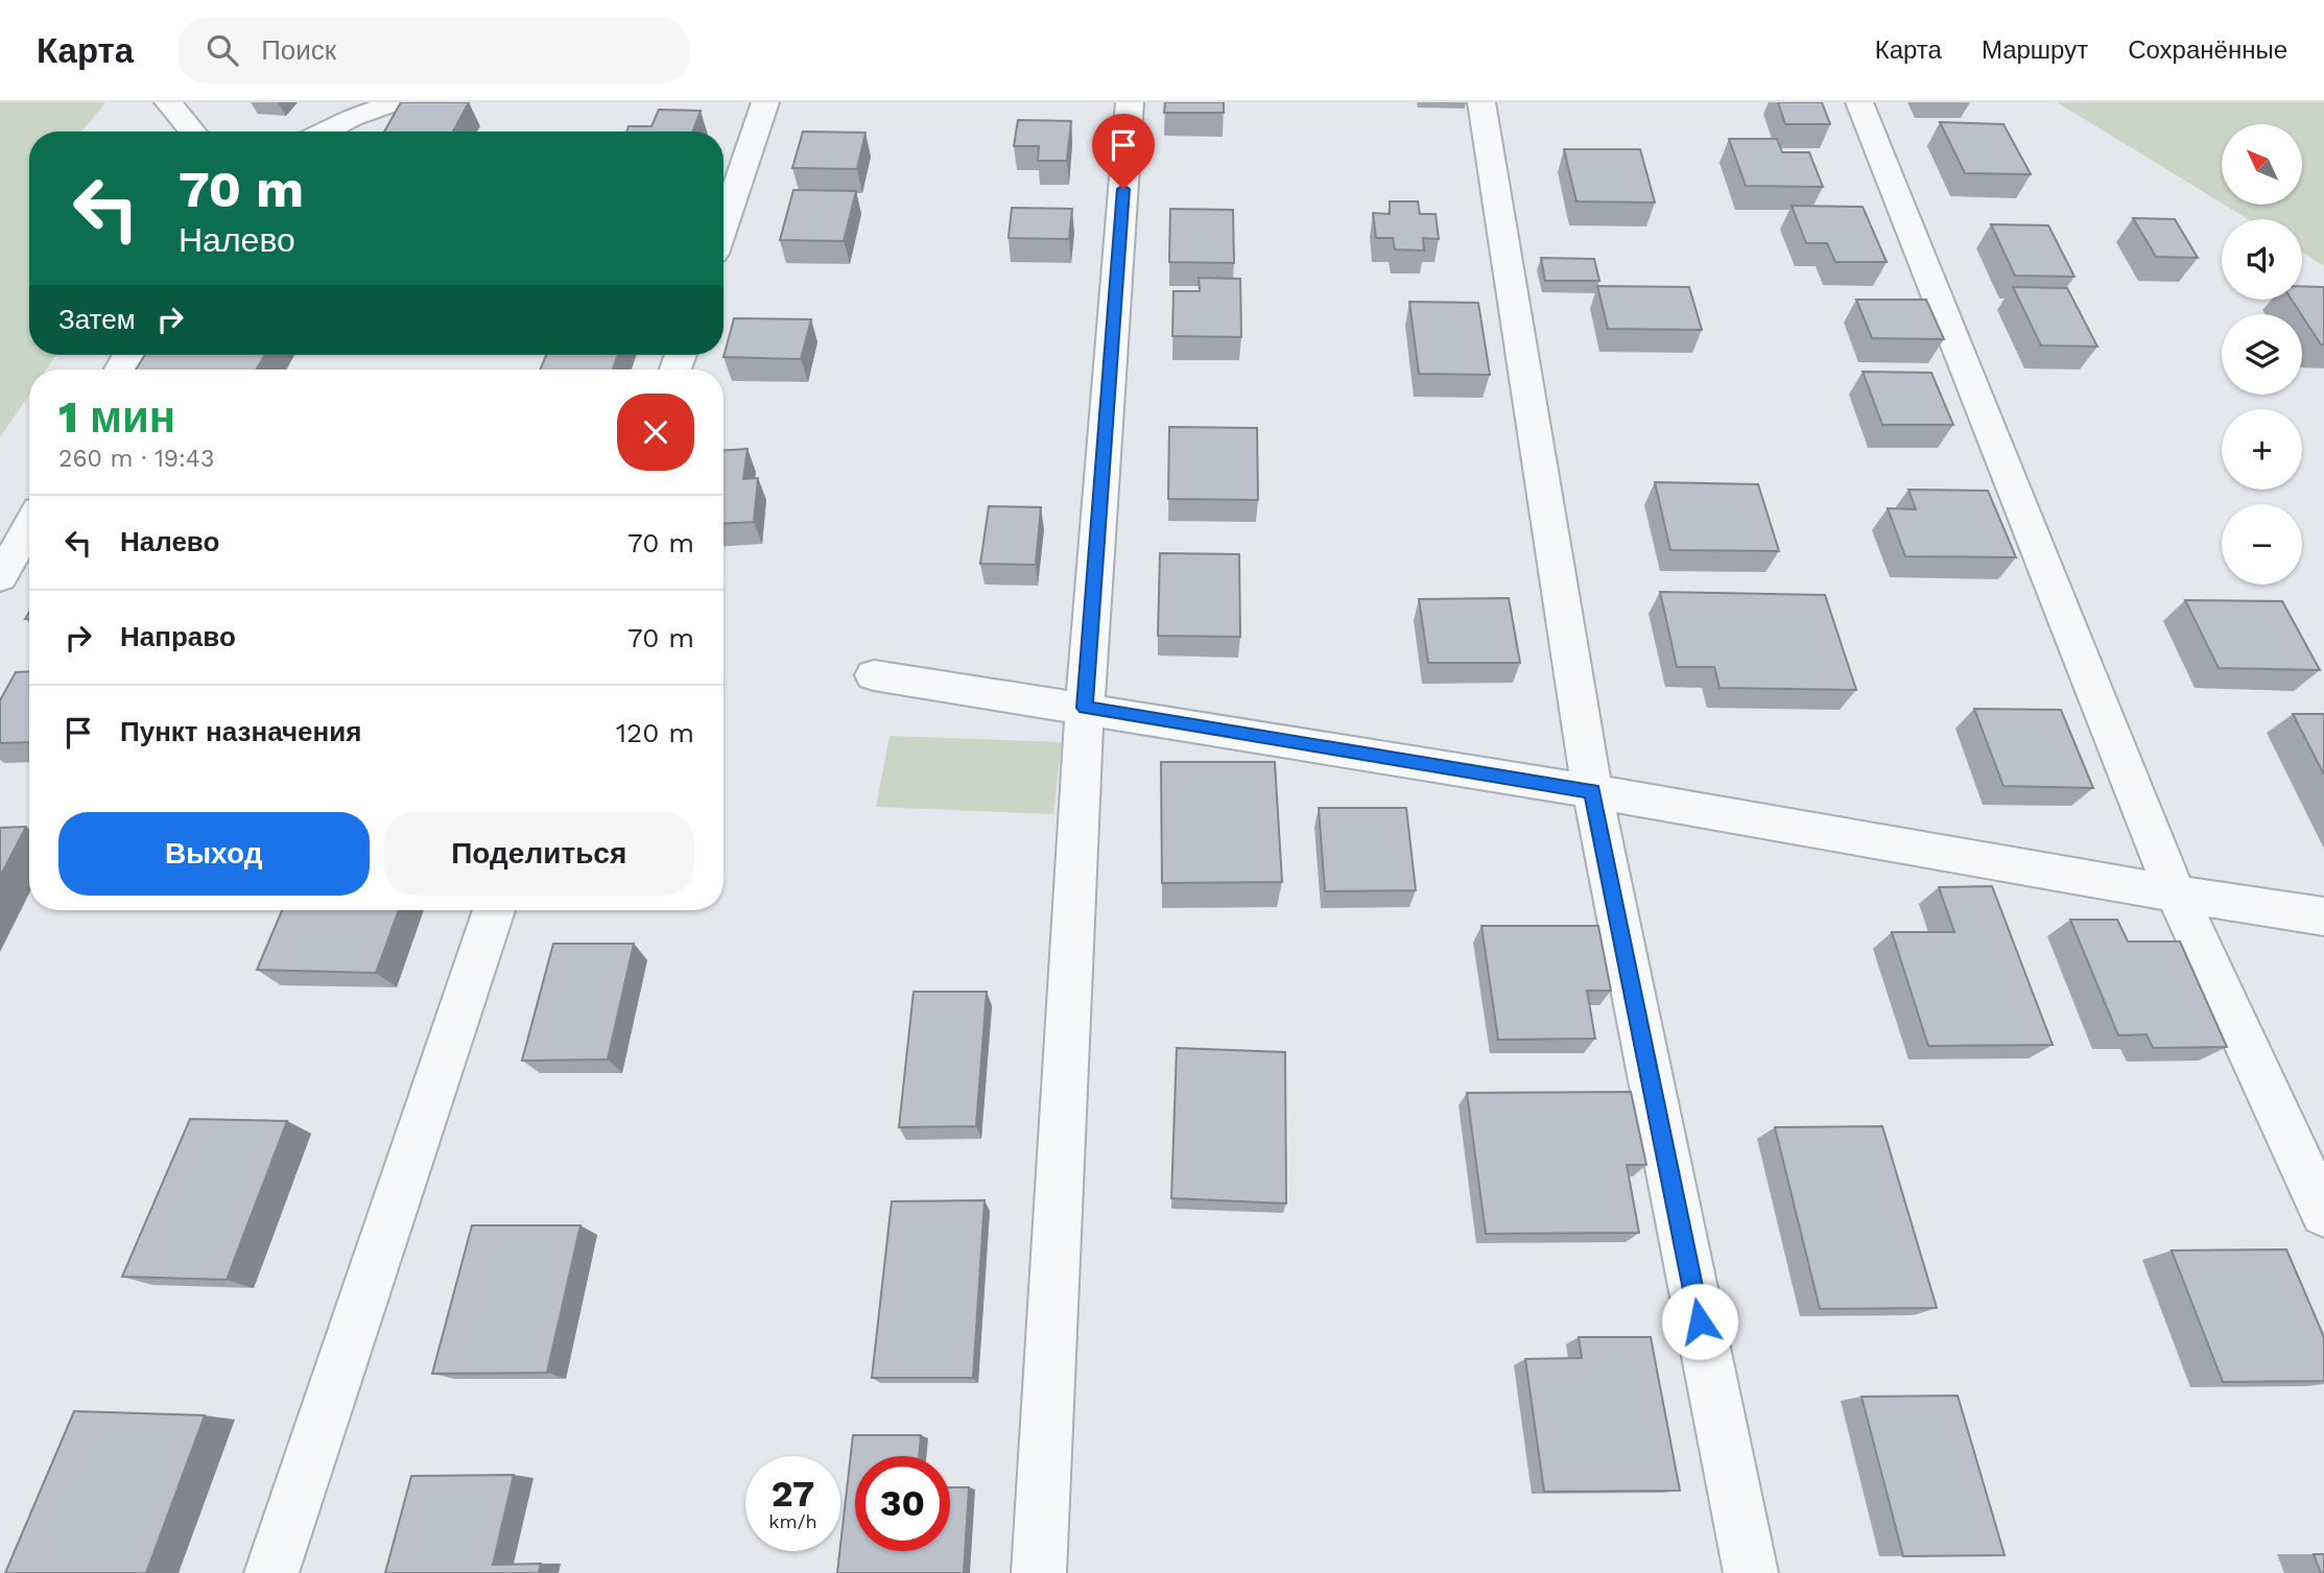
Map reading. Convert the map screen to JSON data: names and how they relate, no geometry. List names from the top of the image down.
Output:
{
  "north": "top left",
  "page": {
    "header": "Карта",
    "search": "Поиск",
    "nav": ["Карта", "Маршрут", "Сохранённые"],
    "map_buttons": ["+", "−"],
    "turn": ["70 m", "Налево"],
    "then": "Затем",
    "heading": ["1 мин", "260 m · 19:43"],
    "list": [
      {
        "name": "Налево",
        "value": "70 m"
      },
      {
        "name": "Направо",
        "value": "70 m"
      },
      {
        "name": "Пункт назначения",
        "value": "120 m"
      }
    ],
    "buttons": ["Выход", "Поделиться"],
    "speed": "27 km/h",
    "limit": "30"
  }
}
